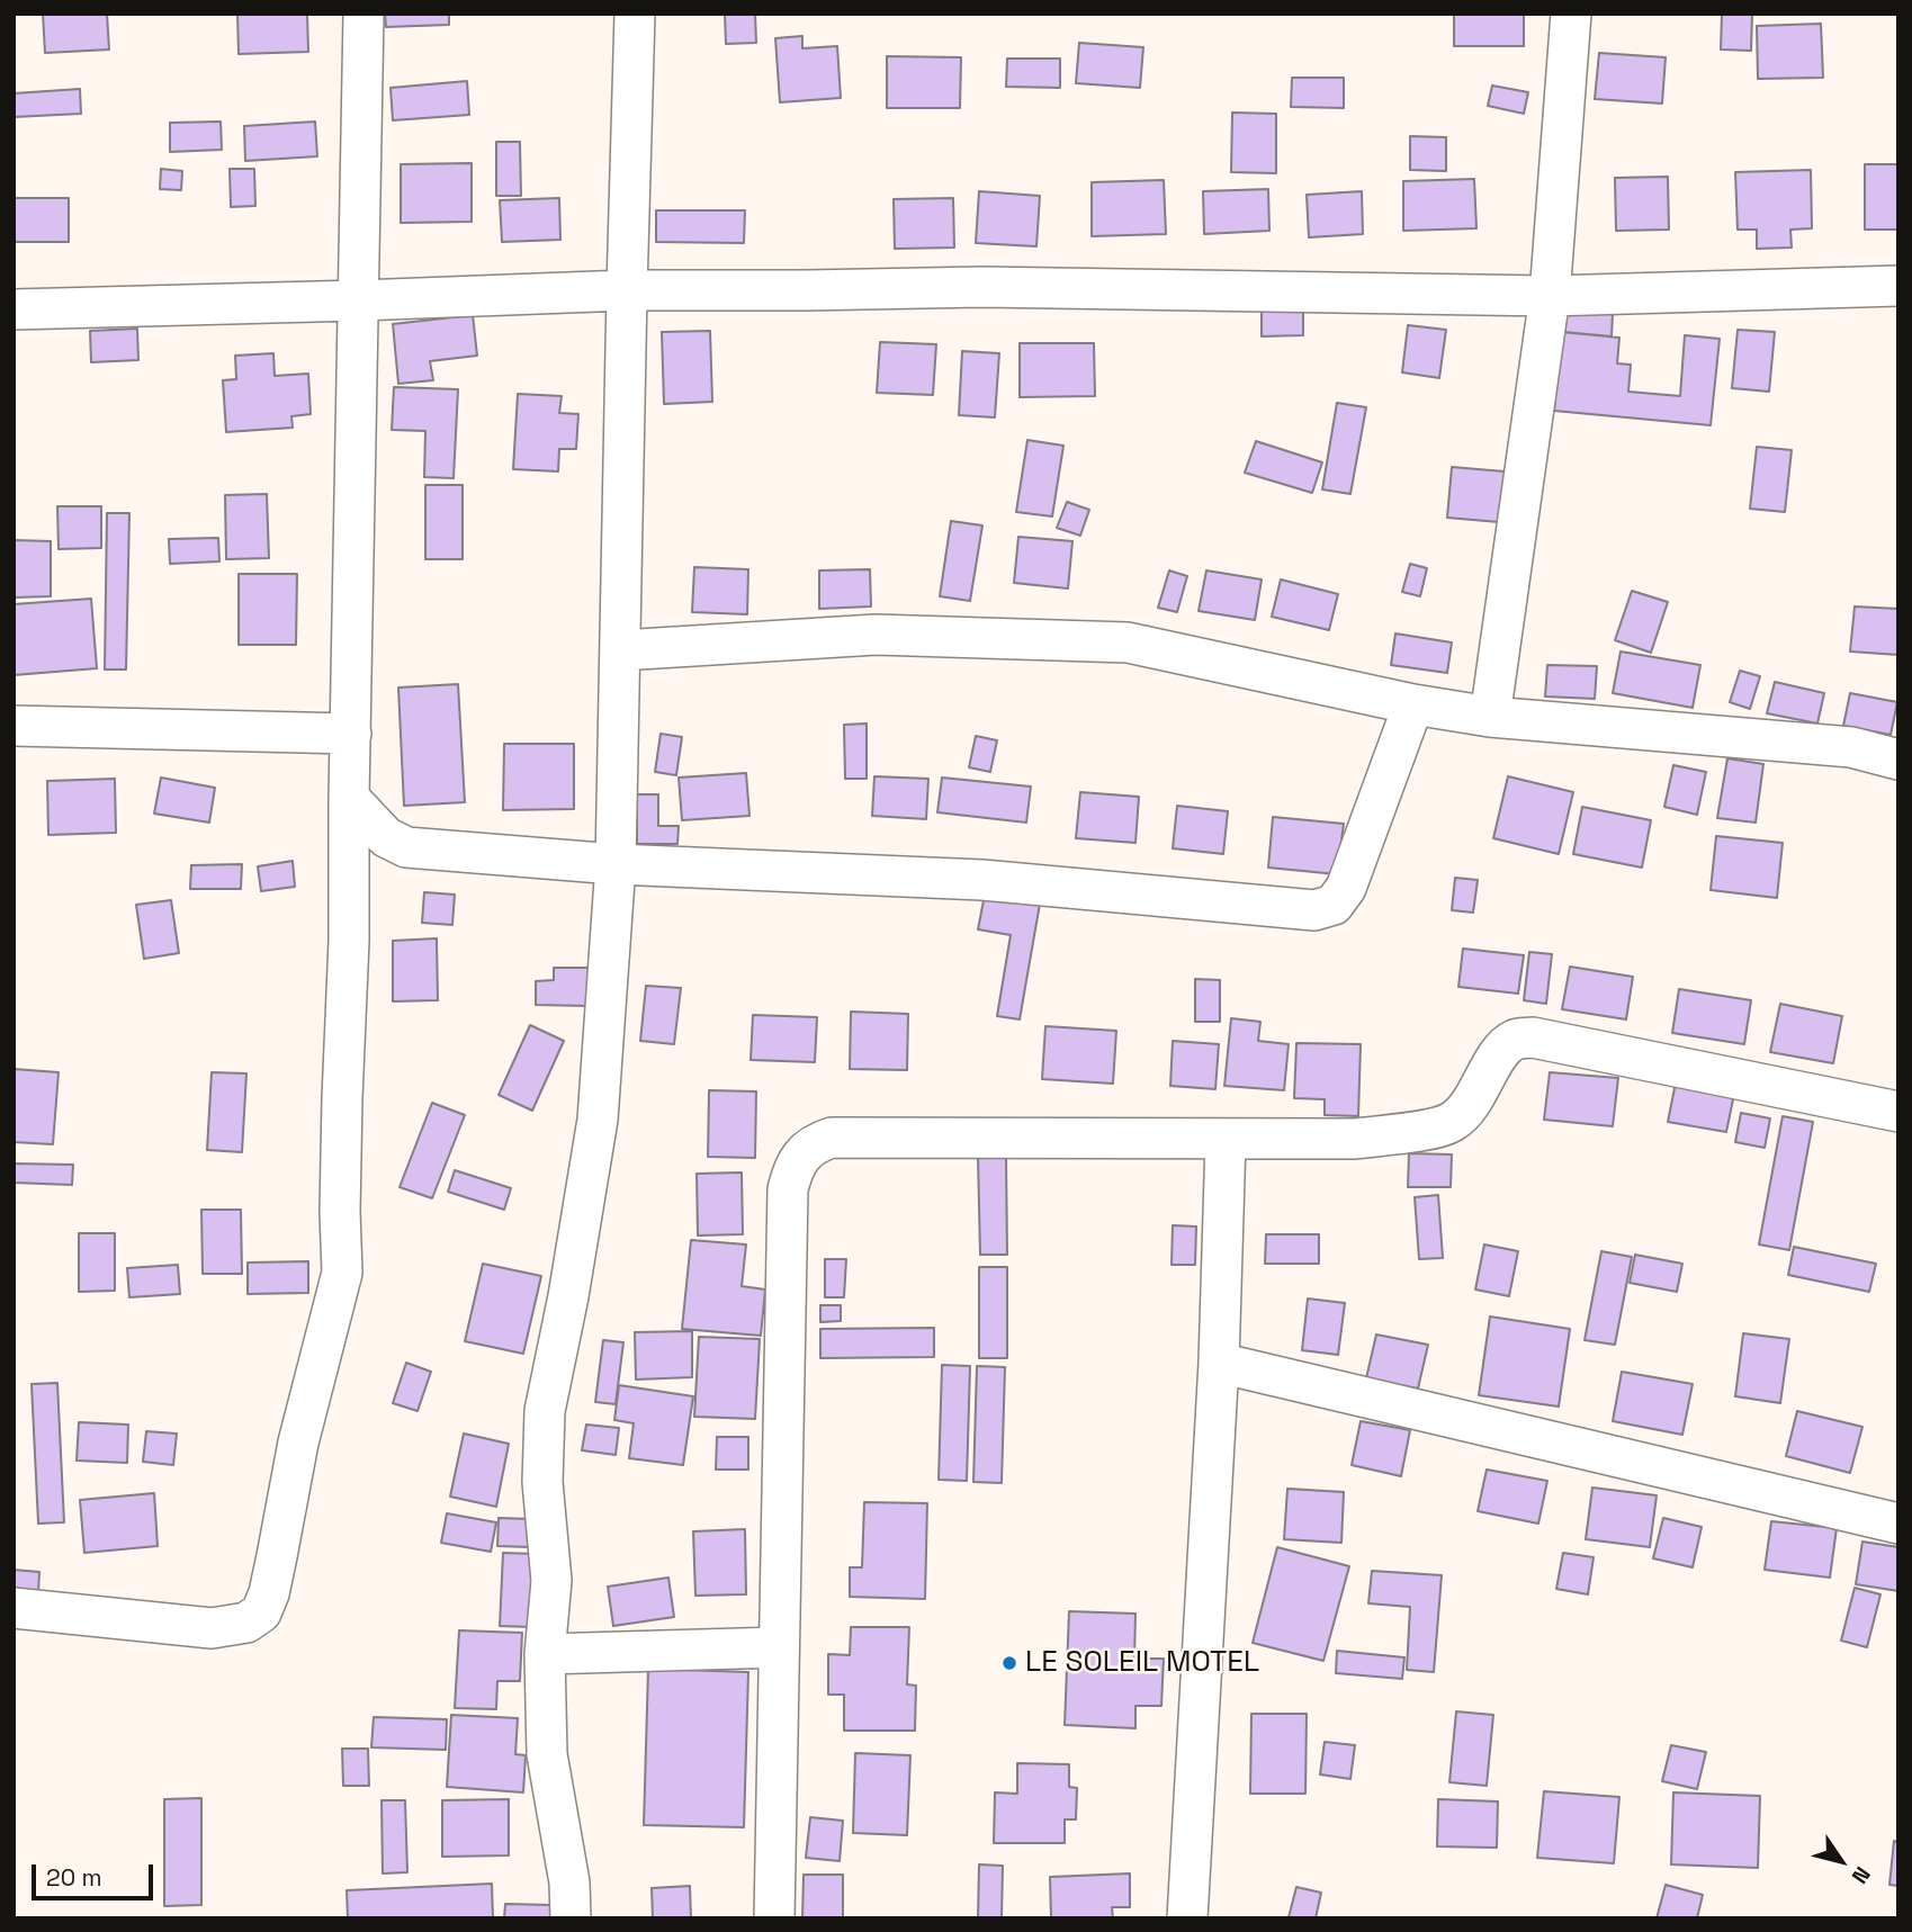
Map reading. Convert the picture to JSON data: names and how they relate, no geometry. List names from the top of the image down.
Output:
{
  "places": ["LE SOLEIL MOTEL"],
  "scale_bar": "20 m",
  "north": "bottom right"
}
